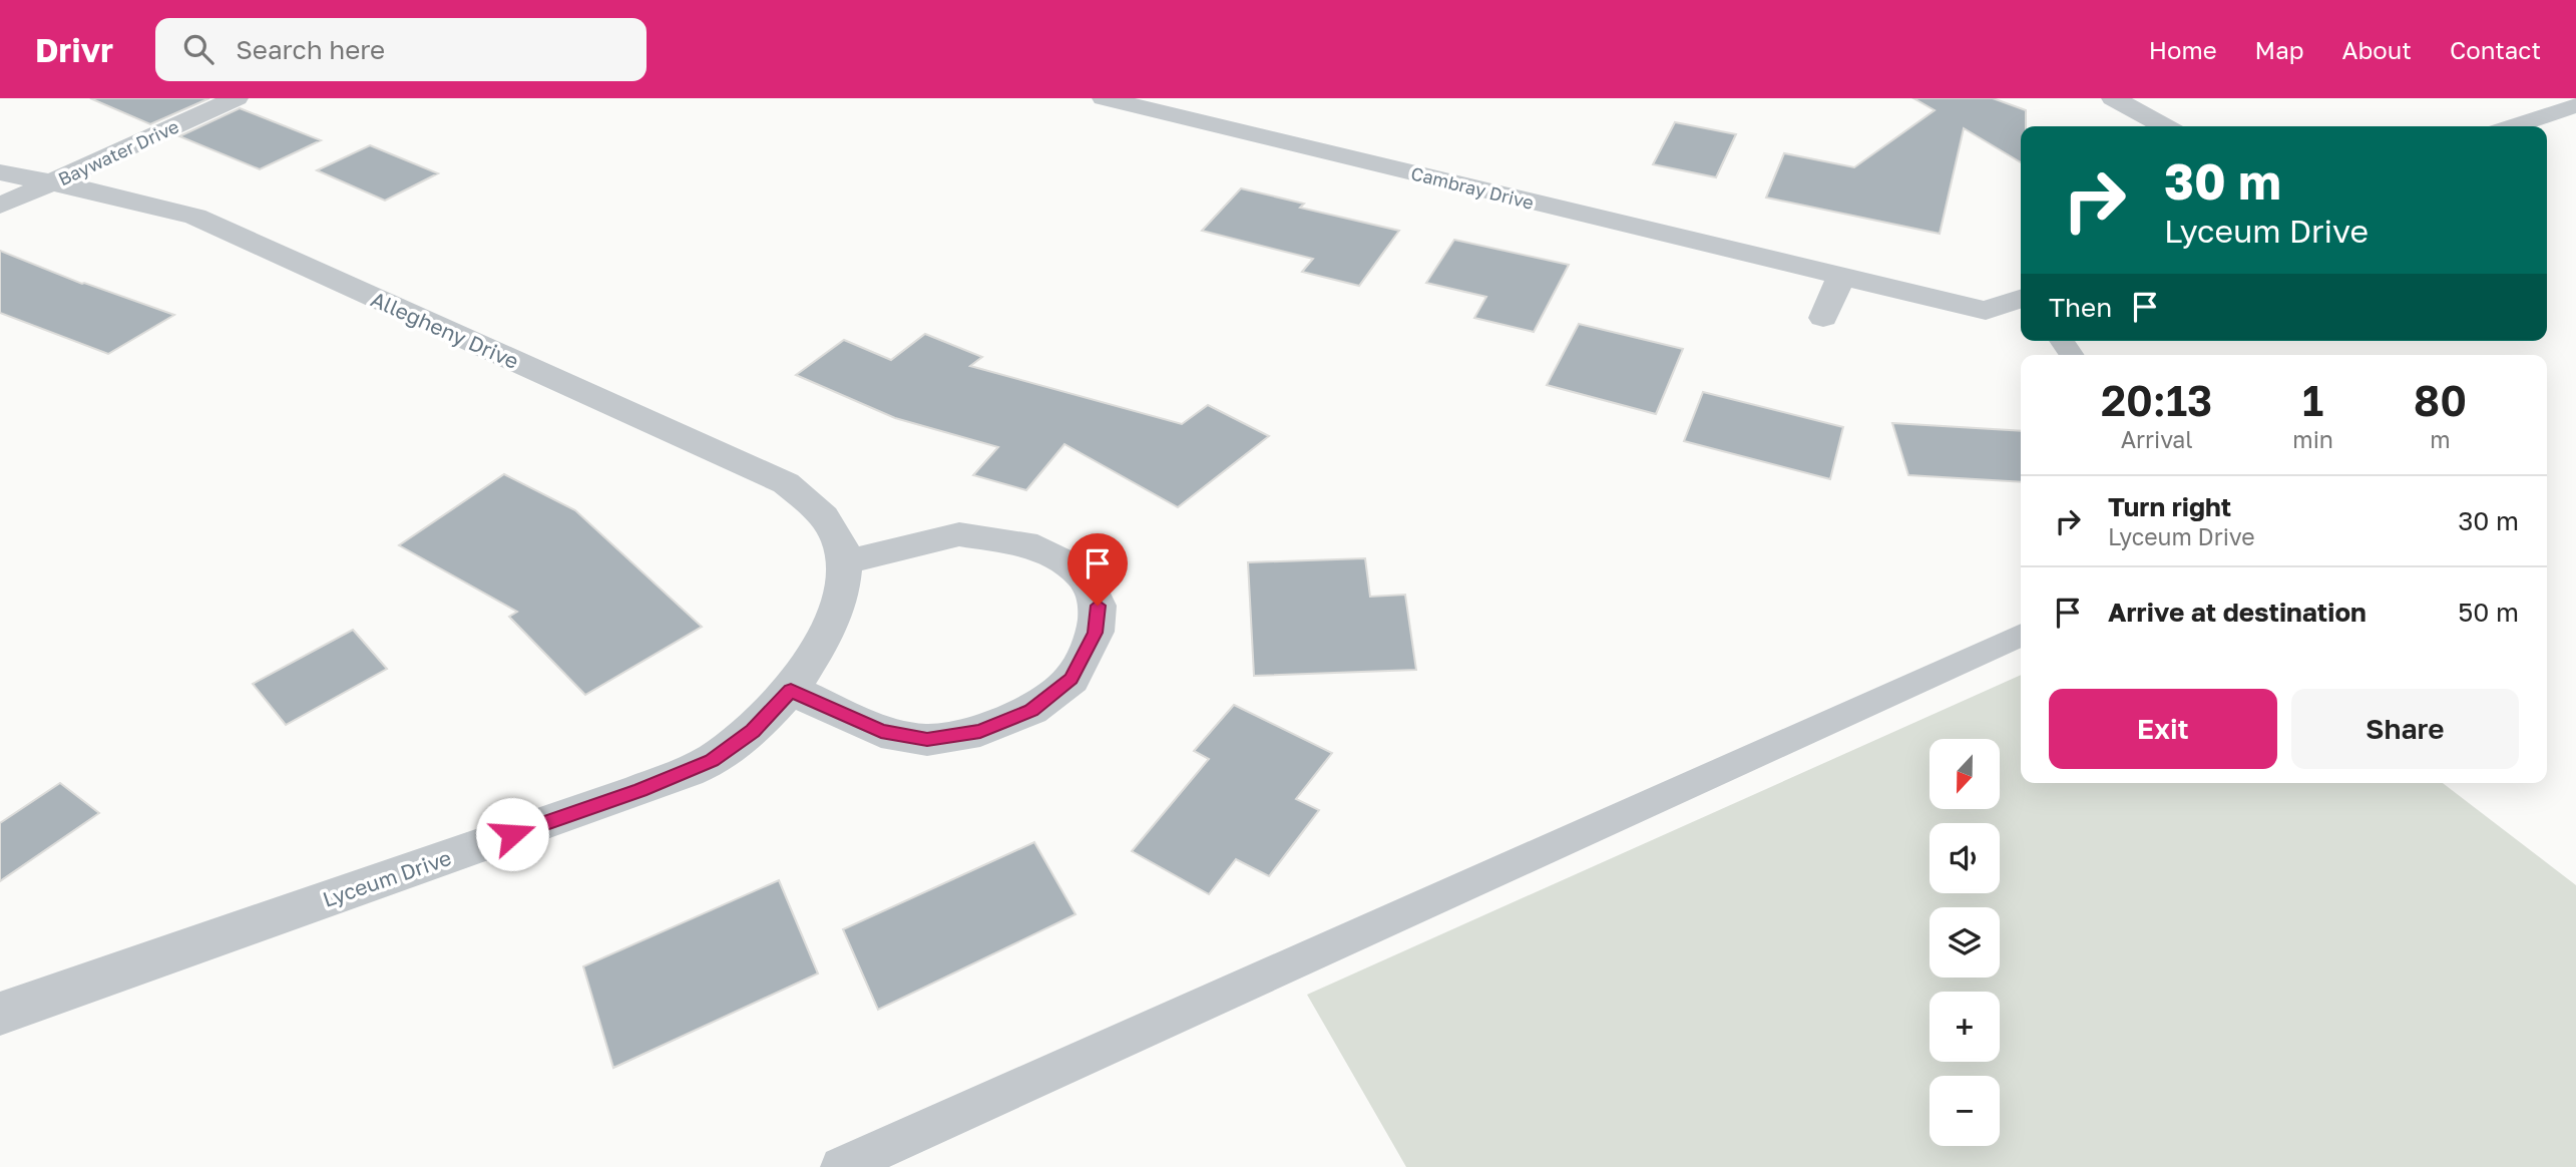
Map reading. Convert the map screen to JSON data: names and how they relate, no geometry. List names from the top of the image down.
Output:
{
  "streets": {
    "street": [
      "Baywater Drive",
      "Cambray Drive",
      "Allegheny Drive",
      "Lyceum Drive"
    ]
  },
  "crossings": [
    ["Baywater Drive", "Allegheny Drive"],
    ["Allegheny Drive", "Lyceum Drive"]
  ],
  "north": "bottom",
  "page": {
    "header": "Drivr",
    "search": "Search here",
    "nav": [
      "Home",
      "Map",
      "About",
      "Contact"
    ],
    "turn": ["30 m", "Lyceum Drive"],
    "then": "Then",
    "eta": [
      "20:13",
      "Arrival",
      "1",
      "min",
      "80",
      "m"
    ],
    "list": [
      {
        "name": "Turn right",
        "note": "Lyceum Drive",
        "value": "30 m"
      },
      {
        "name": "Arrive at destination",
        "value": "50 m"
      }
    ],
    "buttons": ["Exit", "Share"],
    "map_buttons": ["+", "−"]
  }
}
